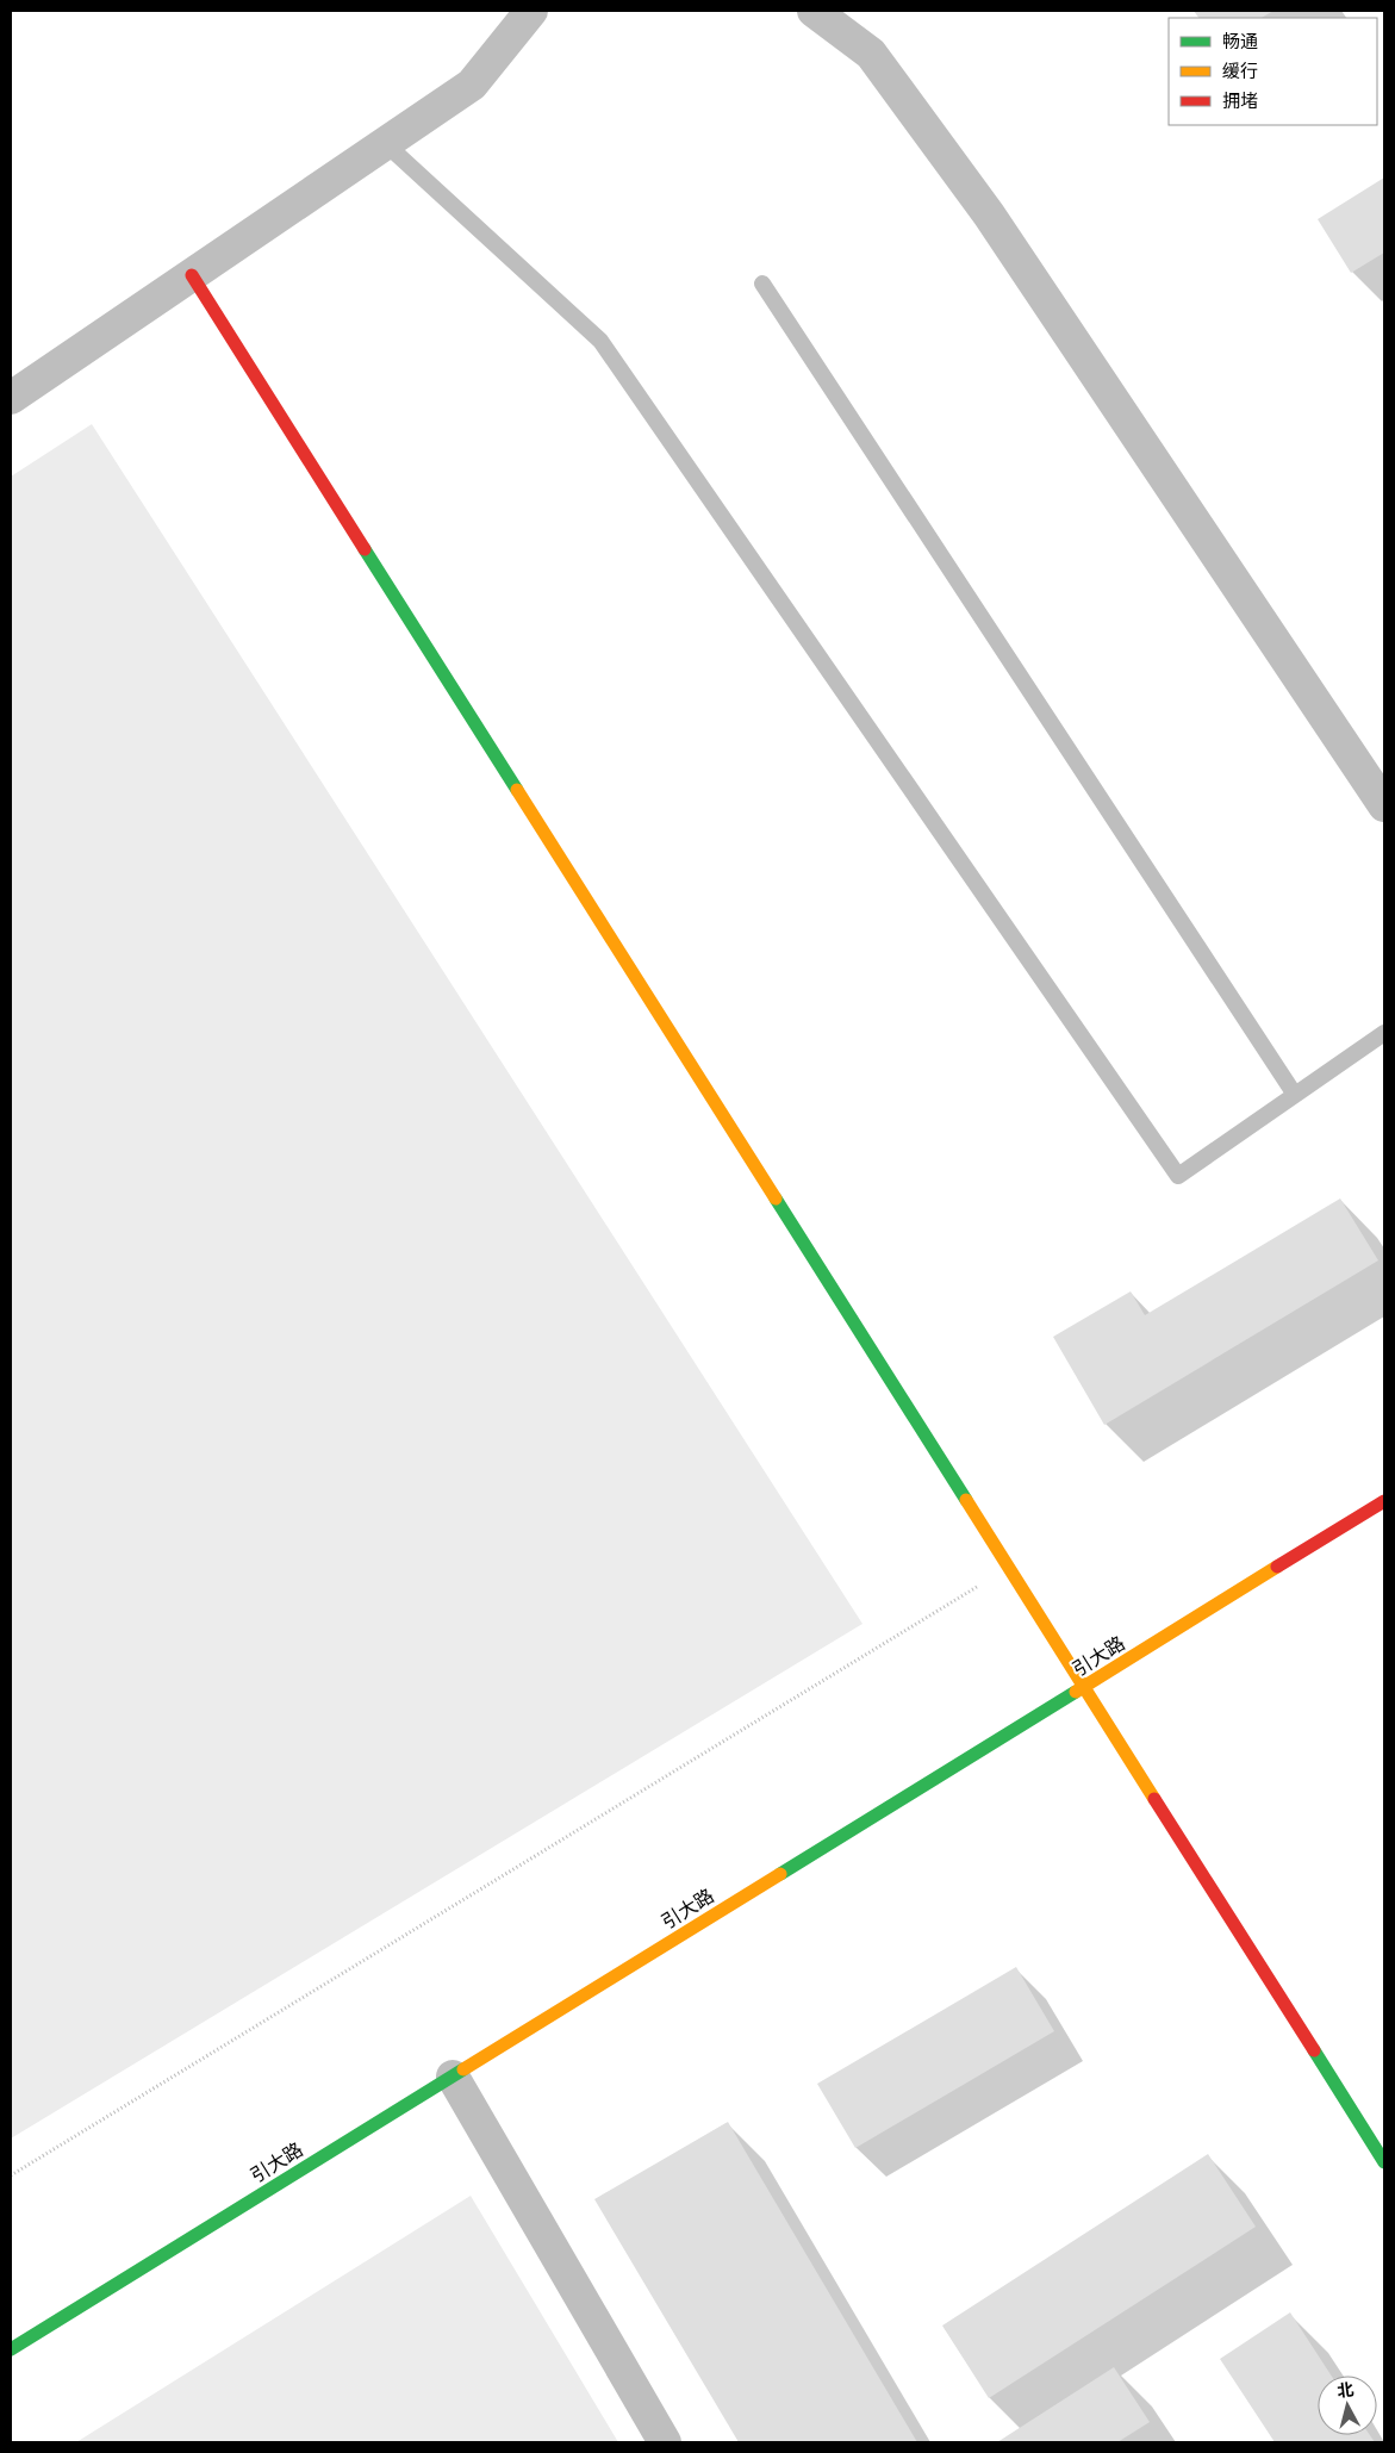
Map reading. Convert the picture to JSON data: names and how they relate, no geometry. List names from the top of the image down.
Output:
{
  "streets": {
    "street": ["引大路"]
  },
  "legend": ["畅通", "缓行", "拥堵"],
  "north": "top"
}
